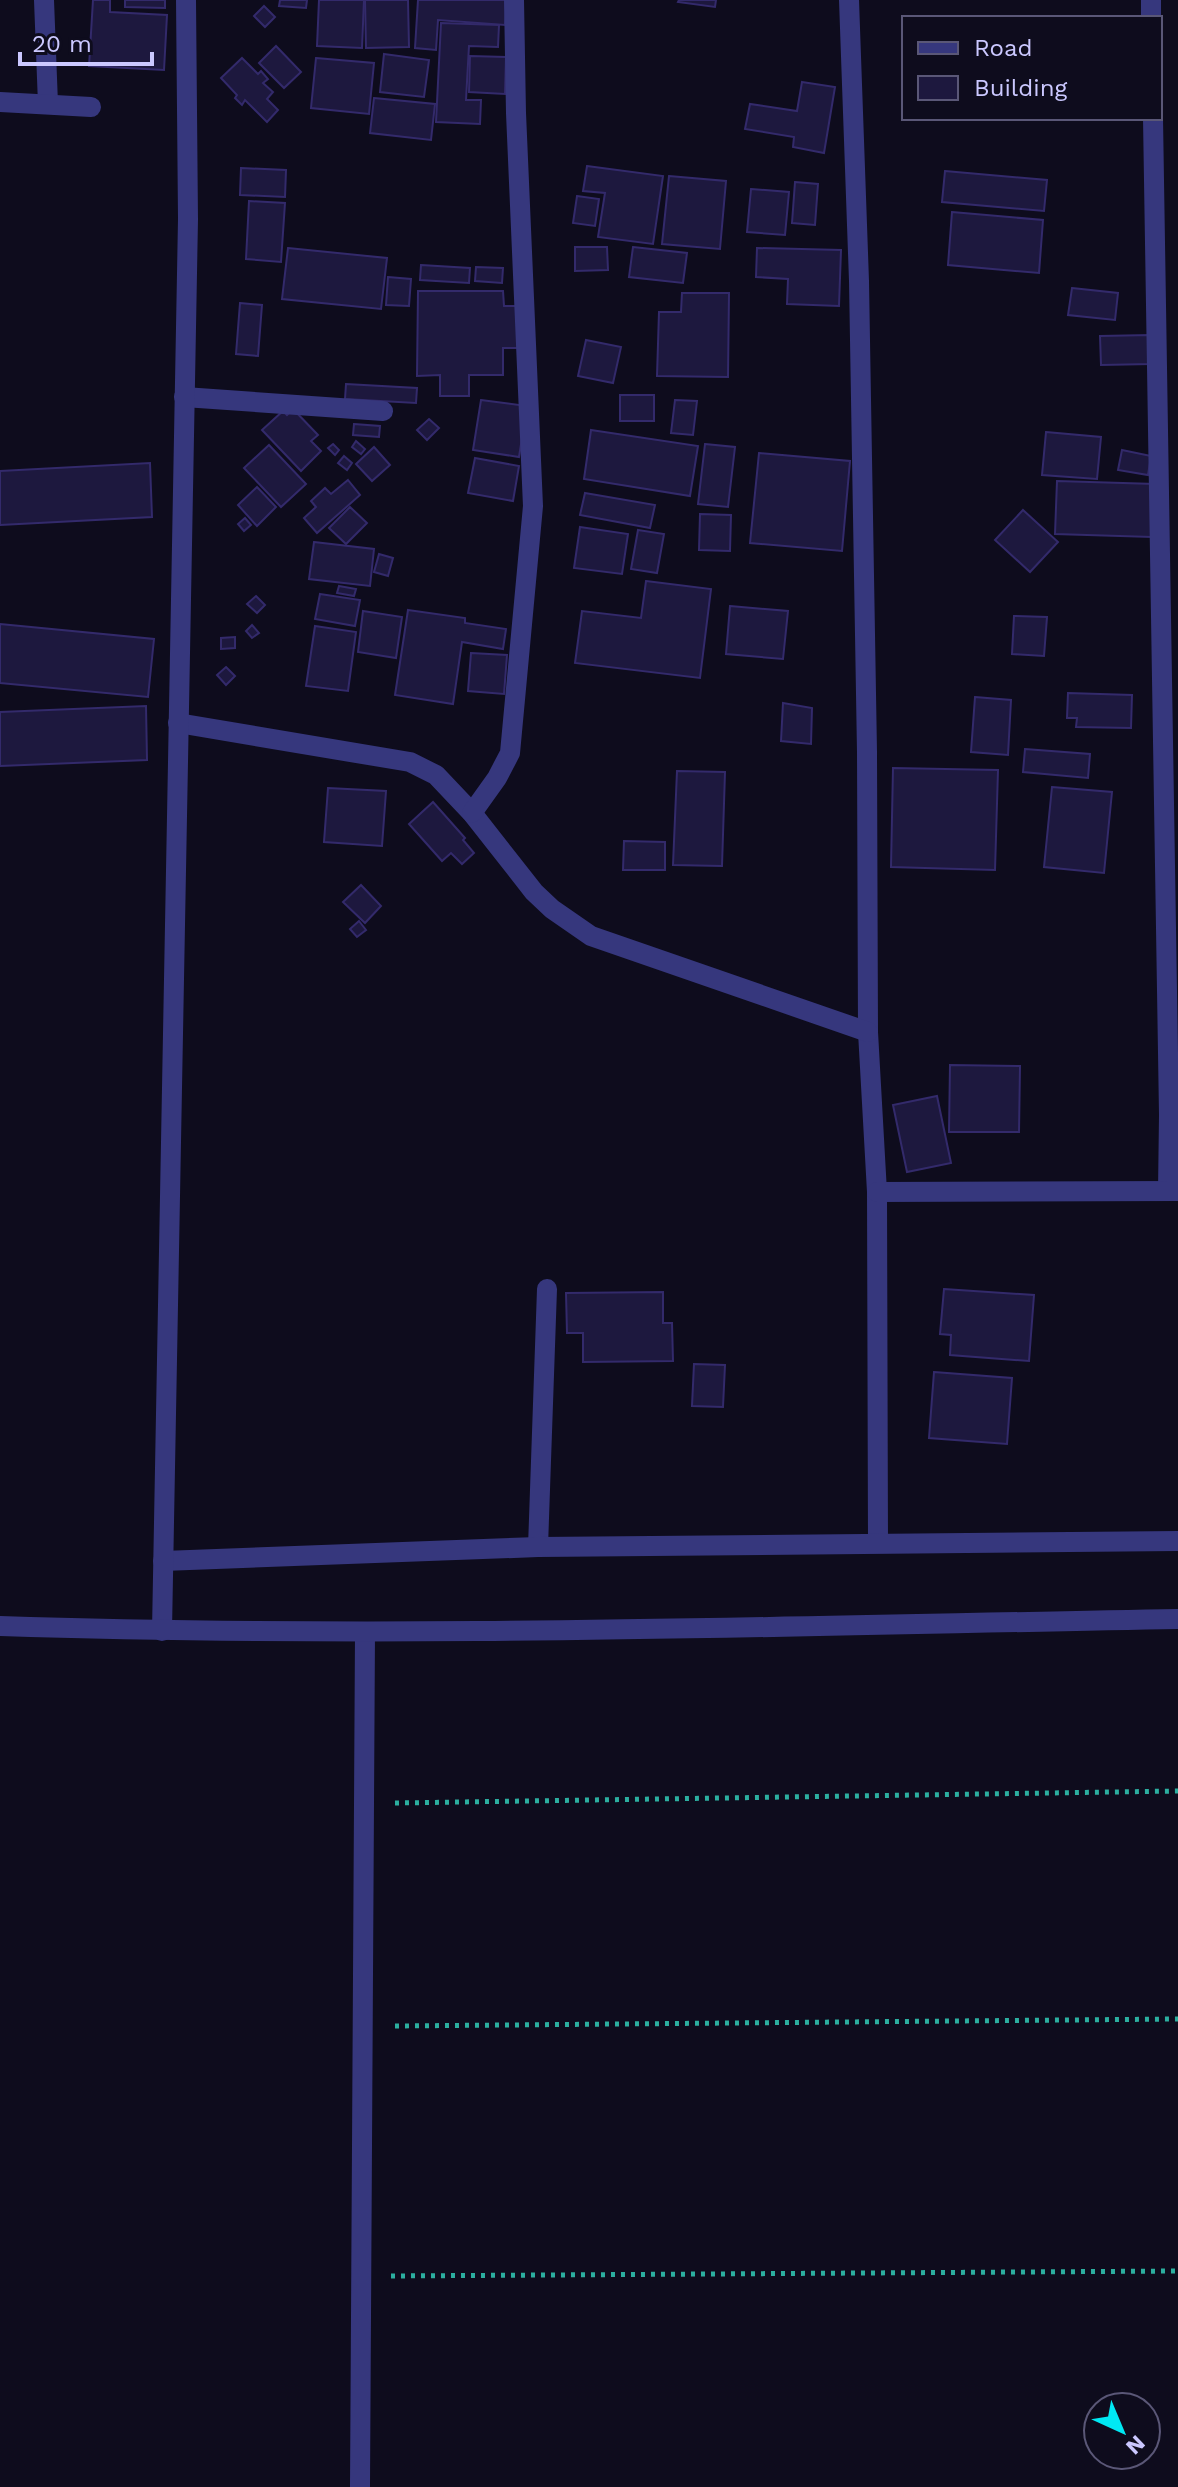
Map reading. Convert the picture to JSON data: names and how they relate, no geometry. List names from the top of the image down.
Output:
{
  "legend": ["Road", "Building"],
  "scale_bar": "20 m",
  "north": "bottom right"
}
